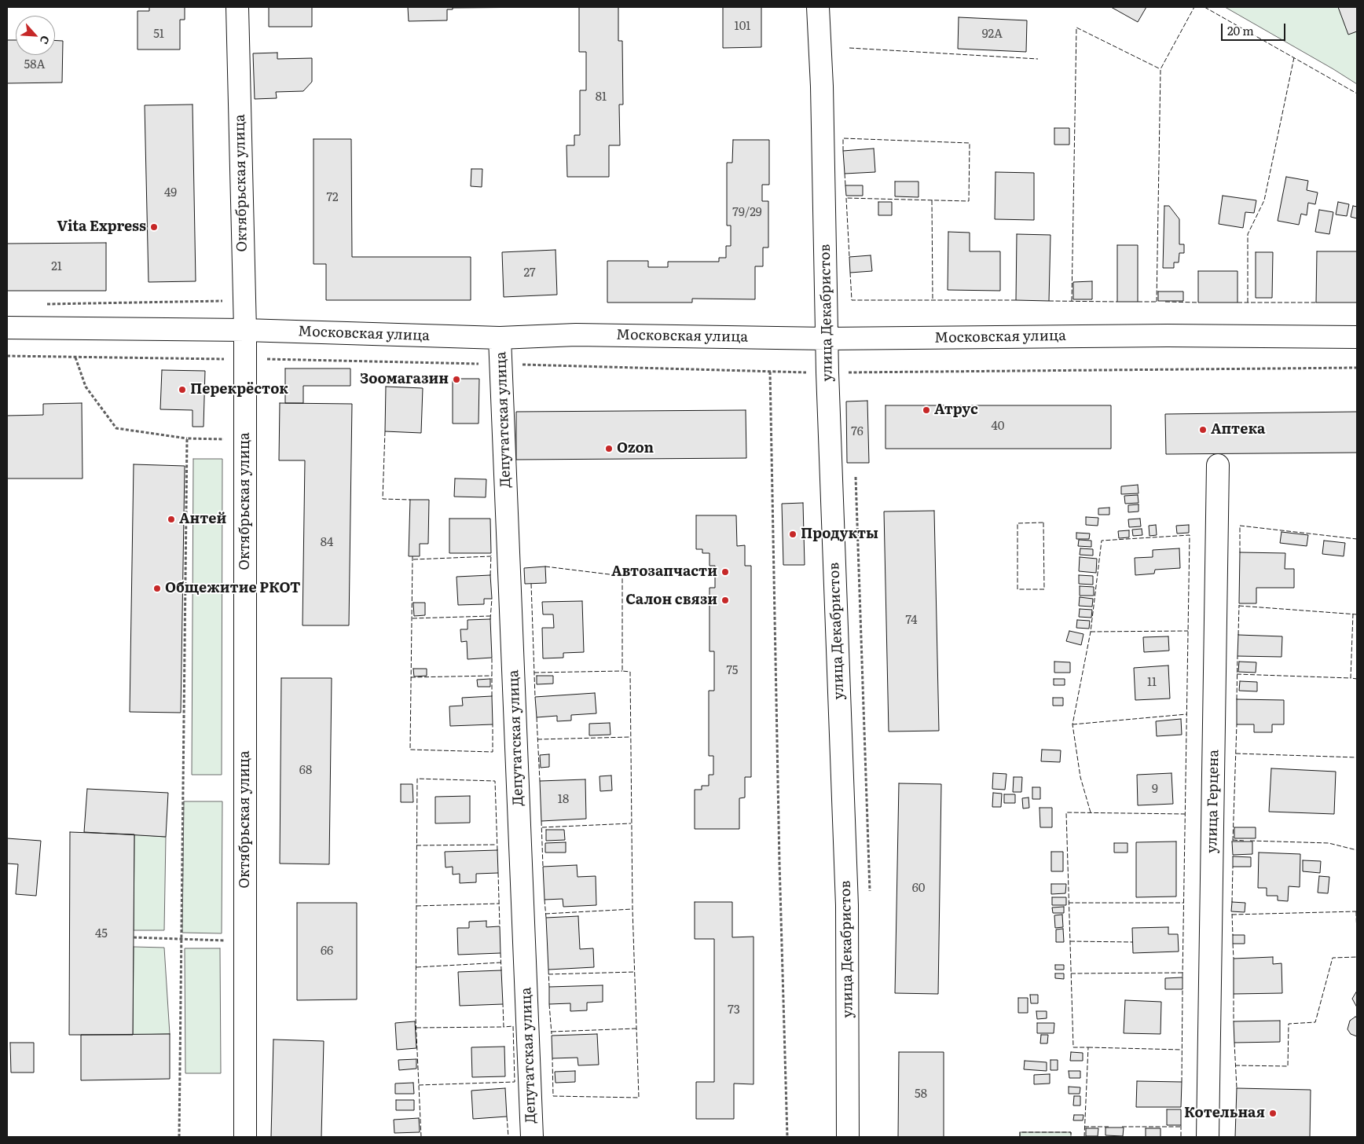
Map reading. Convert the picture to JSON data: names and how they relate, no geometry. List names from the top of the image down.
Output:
{
  "streets": {
    "street": [
      "Октябрьская улица",
      "улица Декабристов",
      "Московская улица",
      "Депутатская улица",
      "улица Герцена"
    ]
  },
  "crossings": [
    ["Октябрьская улица", "Московская улица"],
    ["улица Декабристов", "Московская улица"],
    ["Московская улица", "Депутатская улица"]
  ],
  "places": [
    "Vita Express",
    "Зоомагазин",
    "Перекрёсток",
    "Атрус",
    "Аптека",
    "Ozon",
    "Антей",
    "Продукты",
    "Автозапчасти",
    "Общежитие РКОТ",
    "Салон связи",
    "Котельная"
  ],
  "house_numbers": [
    "101",
    "51",
    "92А",
    "58А",
    "81",
    "49",
    "72",
    "79/29",
    "21",
    "27",
    "40",
    "76",
    "84",
    "74",
    "75",
    "11",
    "68",
    "9",
    "18",
    "60",
    "45",
    "66",
    "73",
    "58"
  ],
  "scale_bar": "20 m",
  "north": "bottom right"
}
